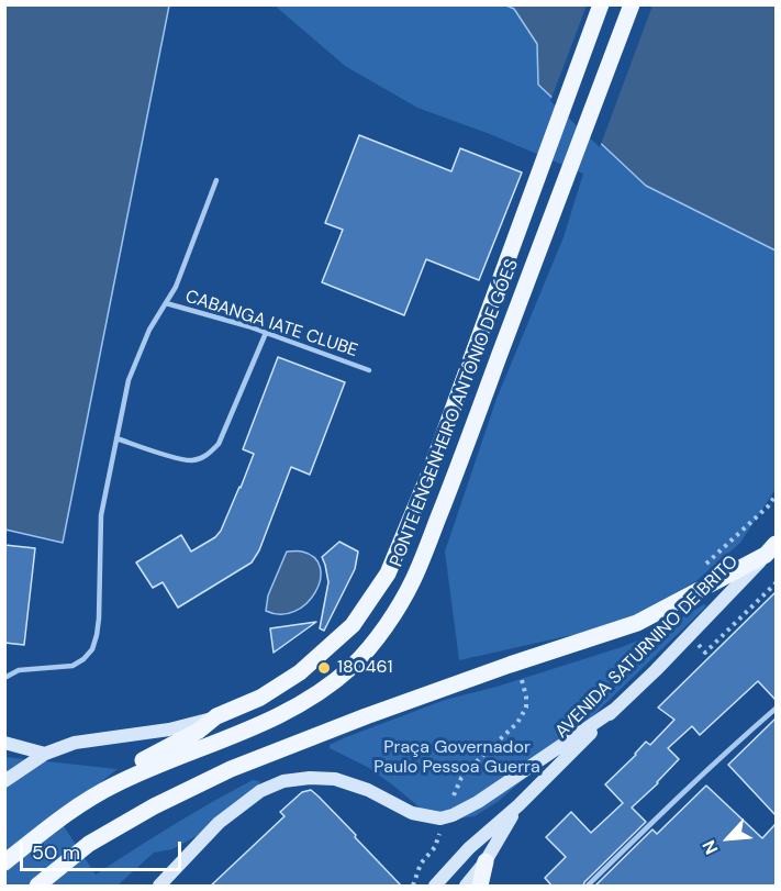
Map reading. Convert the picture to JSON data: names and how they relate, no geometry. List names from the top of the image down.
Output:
{
  "streets": {
    "main road": ["PONTE ENGENHEIRO ANTÔNIO DE GÓES", "AVENIDA SATURNINO DE BRITO"],
    "lane": ["CABANGA IATE CLUBE"]
  },
  "parks": ["Praça Governador Paulo Pessoa Guerra"],
  "places": ["180461"],
  "scale_bar": "50 m",
  "north": "bottom left"
}
